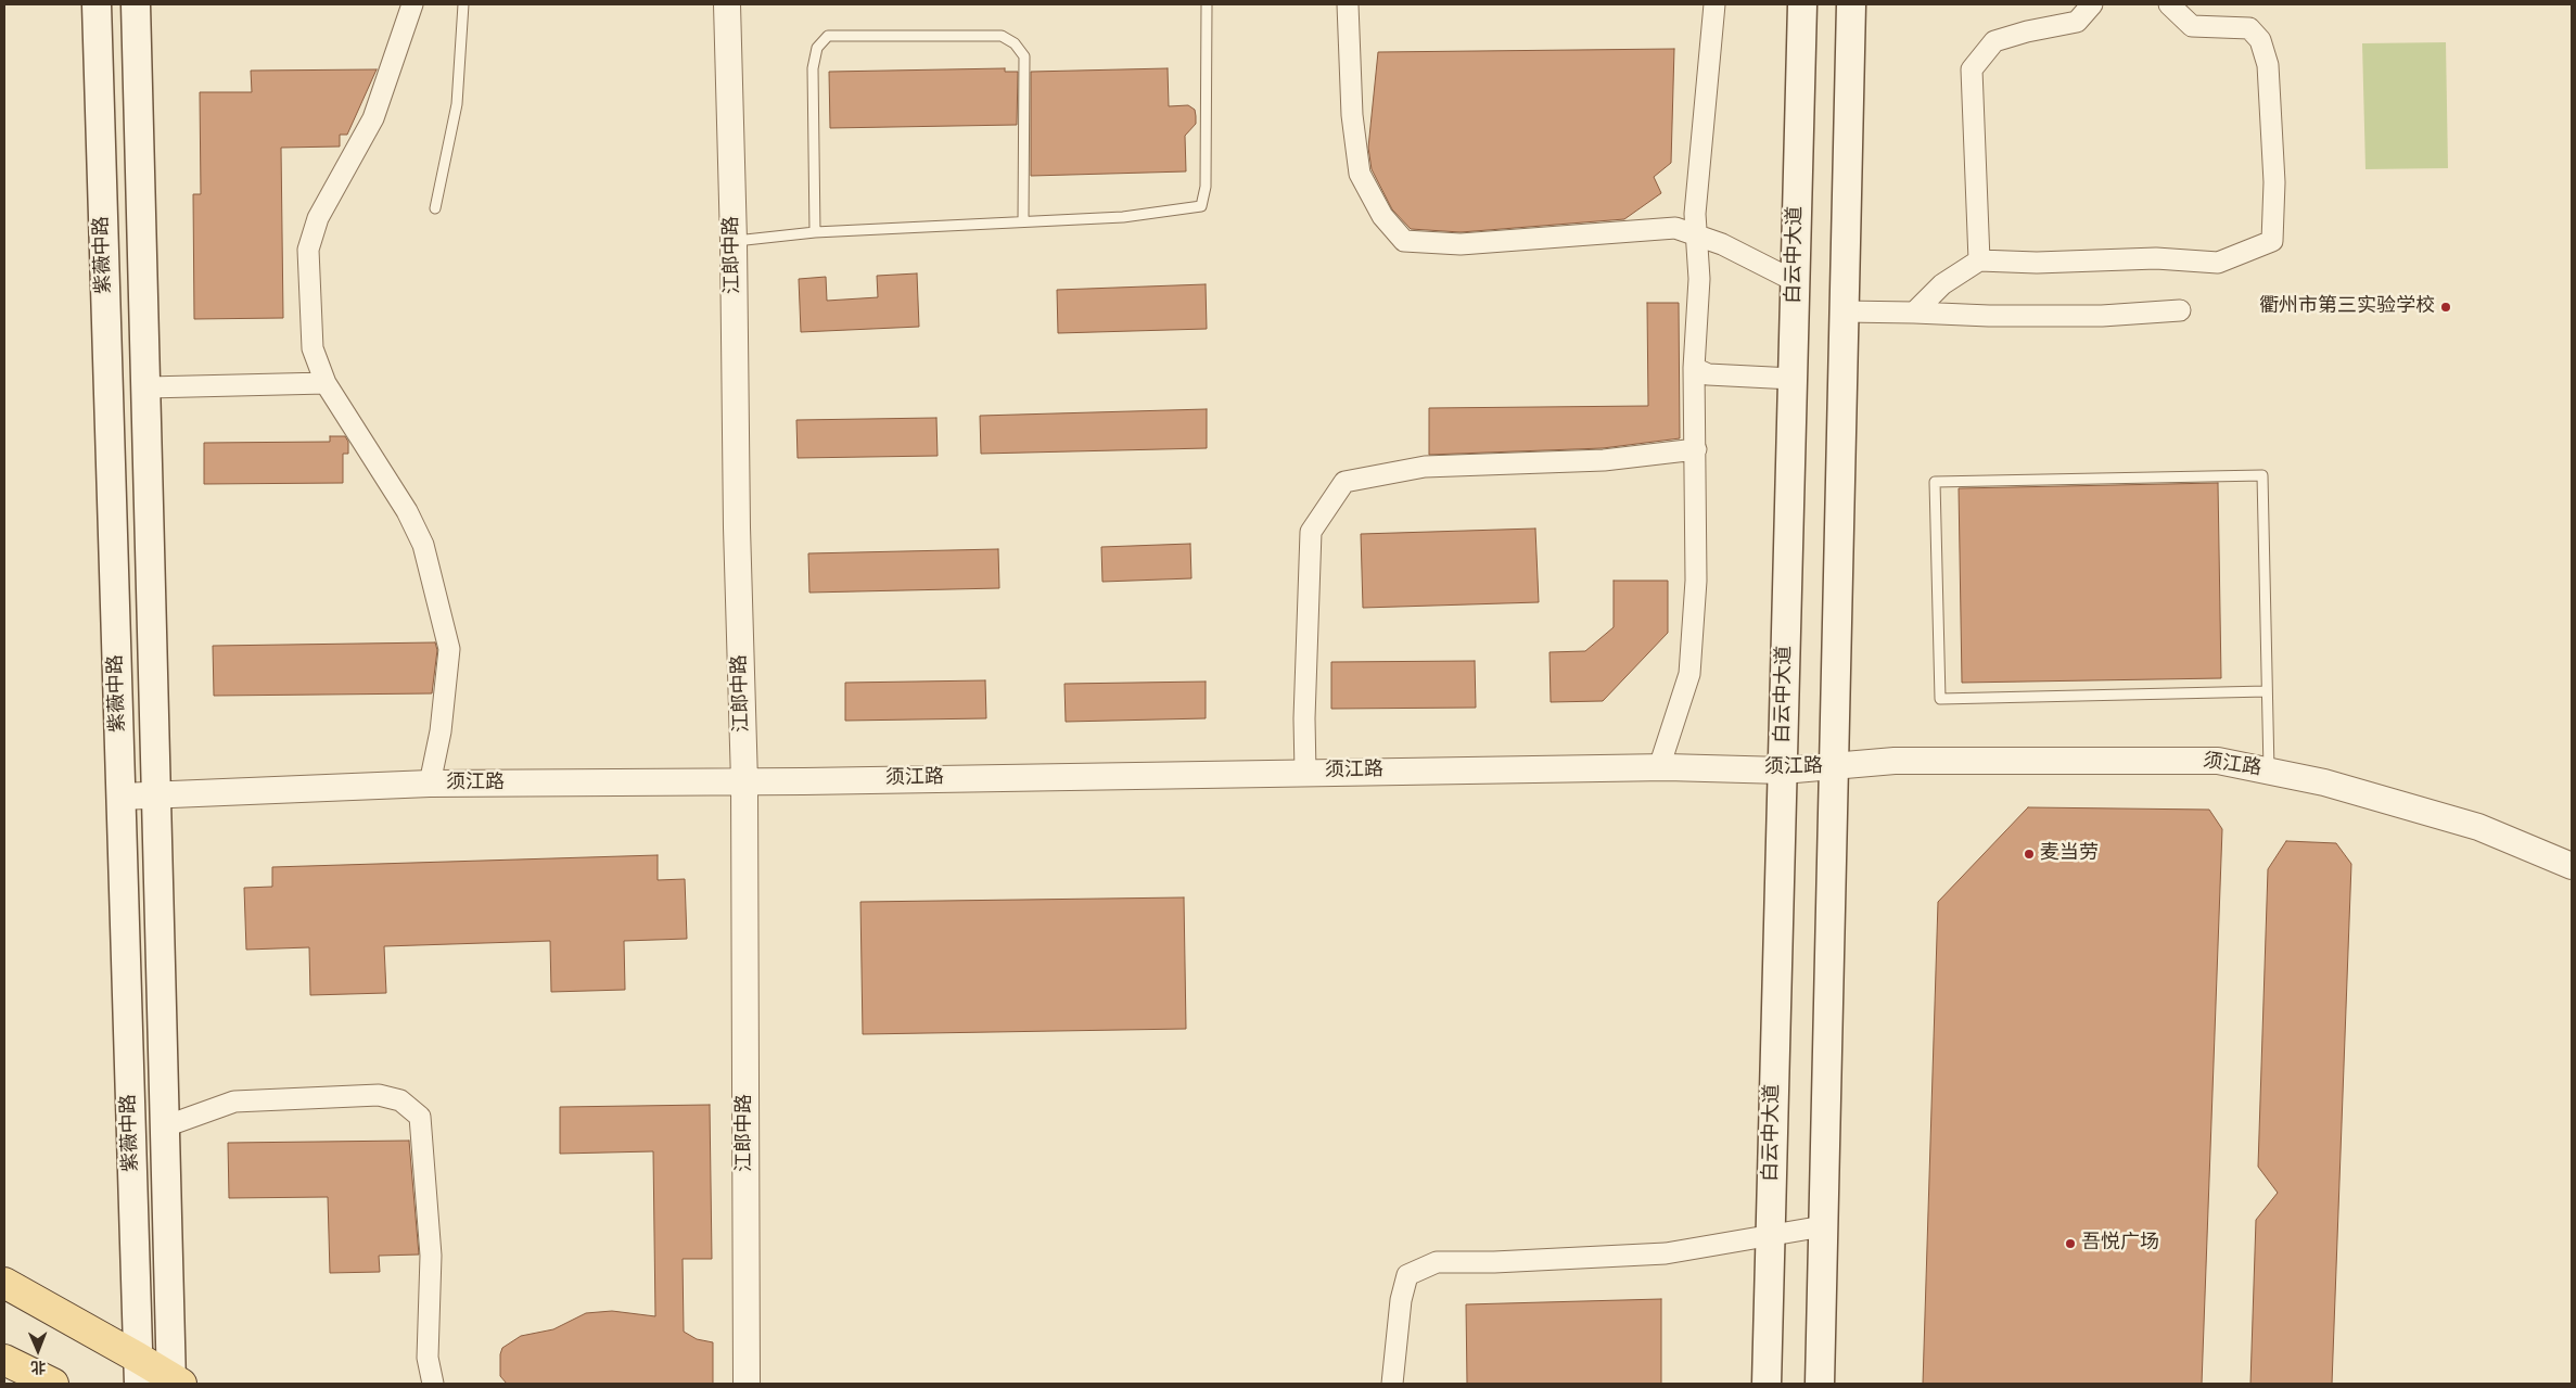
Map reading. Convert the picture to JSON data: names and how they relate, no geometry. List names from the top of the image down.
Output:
{
  "streets": {
    "main road": ["紫薇中路", "白云中大道"],
    "street": ["江郎中路", "须江路"]
  },
  "crossings": [
    ["紫薇中路", "须江路"],
    ["江郎中路", "须江路"],
    ["白云中大道", "须江路"]
  ],
  "places": ["衢州市第三实验学校", "麦当劳", "吾悦广场"],
  "north": "bottom"
}
